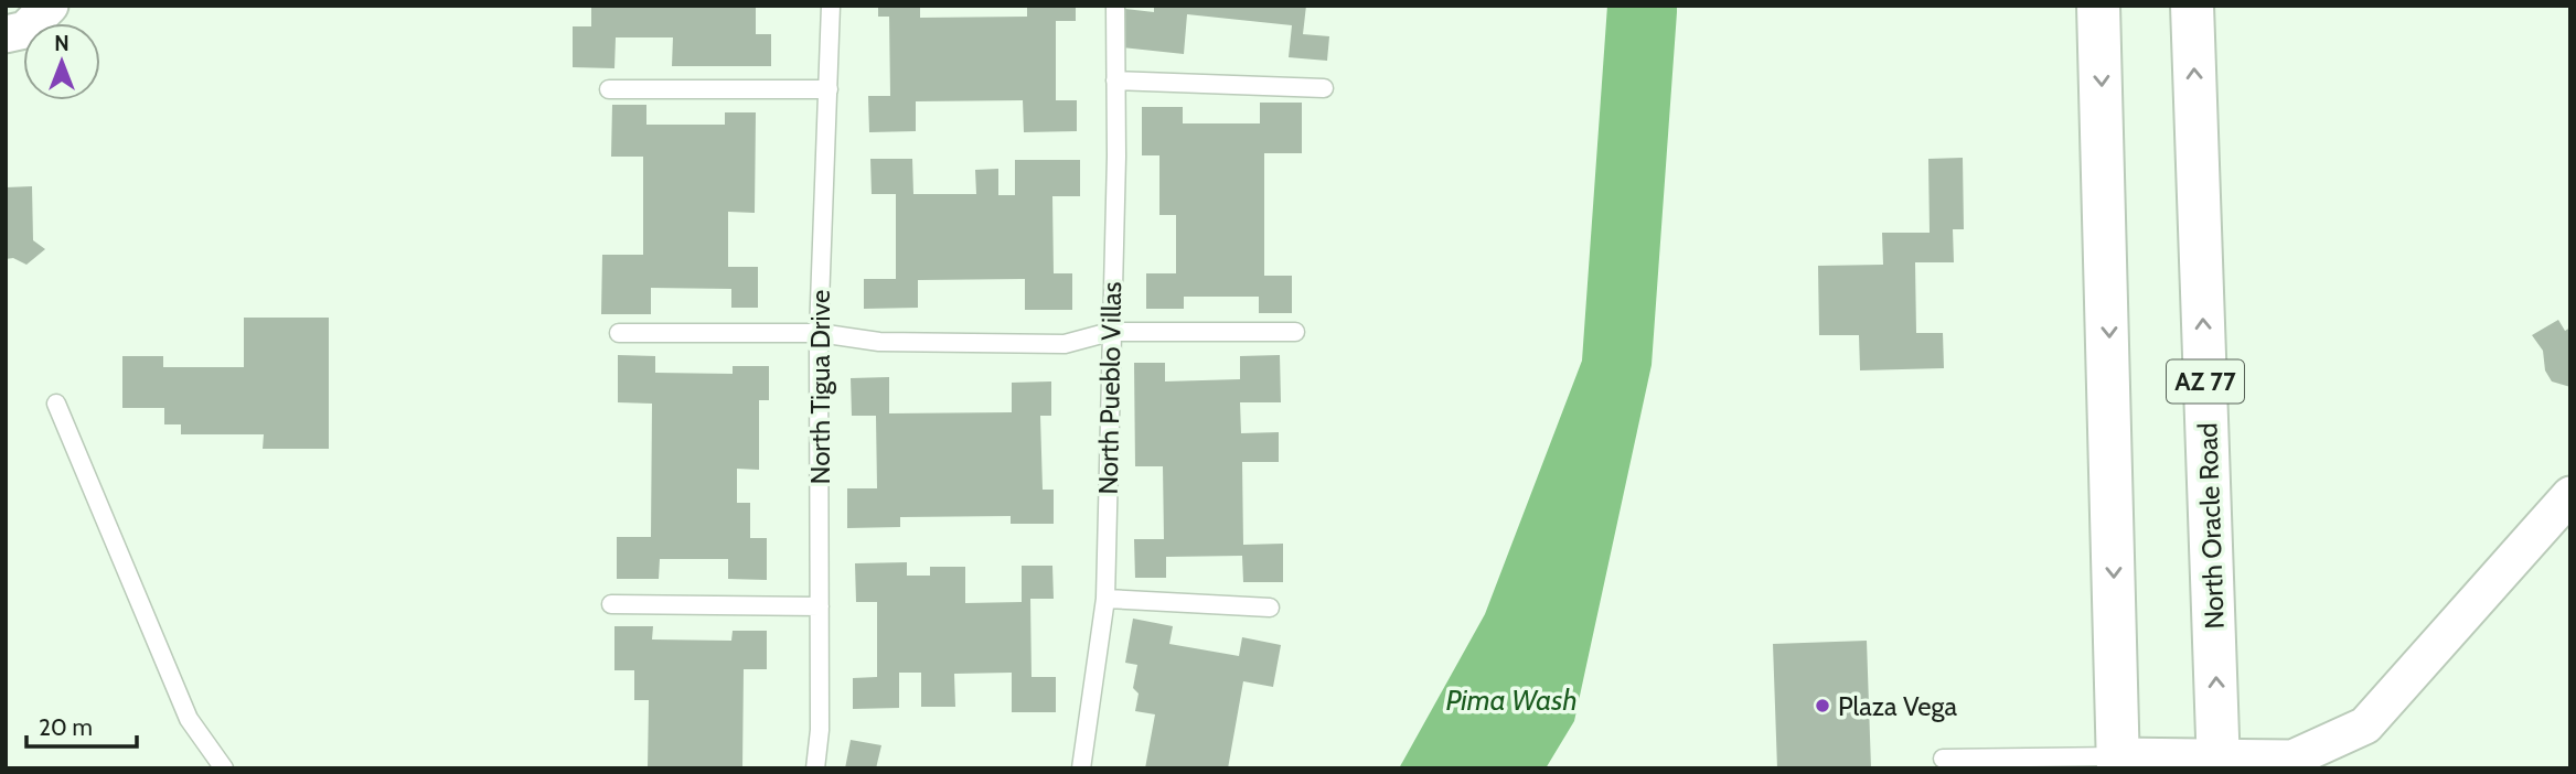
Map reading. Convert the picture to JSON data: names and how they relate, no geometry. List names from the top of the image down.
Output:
{
  "streets": {
    "highway": ["AZ 77", "North Oracle Road"],
    "lane": ["North Tigua Drive", "North Pueblo Villas"]
  },
  "water": ["Pima Wash"],
  "places": ["Plaza Vega"],
  "scale_bar": "20 m",
  "north": "top"
}
